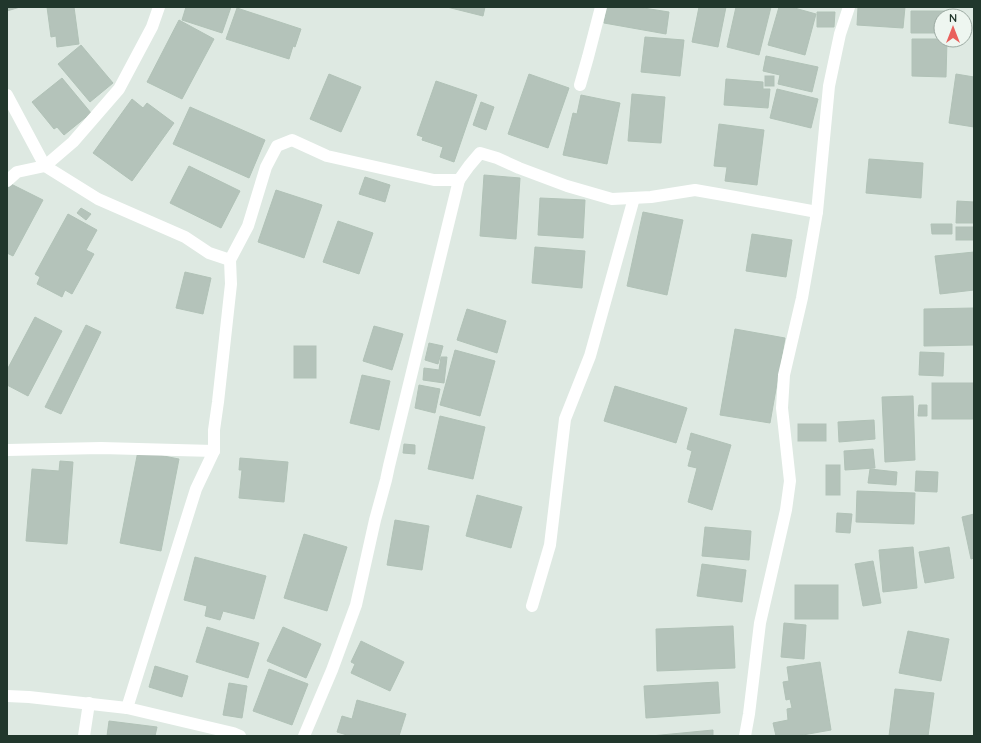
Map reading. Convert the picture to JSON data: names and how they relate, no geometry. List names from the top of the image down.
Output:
{
  "north": "top"
}
